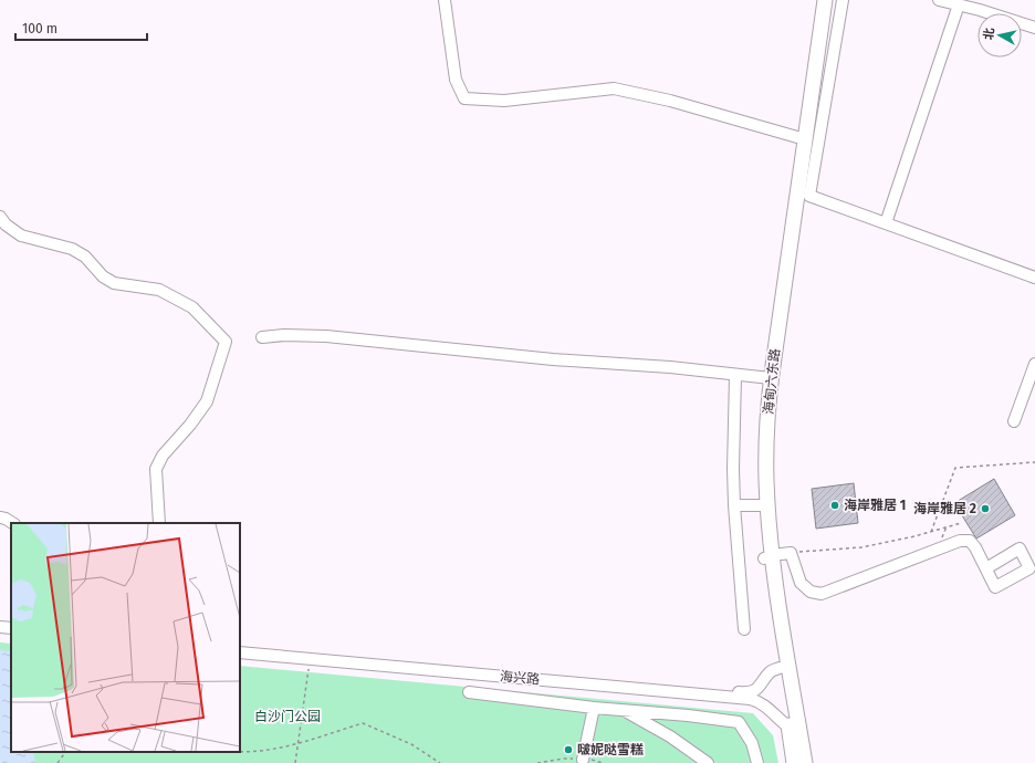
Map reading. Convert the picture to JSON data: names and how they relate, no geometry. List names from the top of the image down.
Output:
{
  "streets": {
    "main road": ["海甸六东路"],
    "street": ["海兴路"]
  },
  "crossings": [
    ["海甸六东路", "海兴路"]
  ],
  "parks": ["白沙门公园"],
  "places": ["海岸雅居 1", "海岸雅居 2", "啵妮哒雪糕"],
  "scale_bar": "100 m",
  "north": "left"
}
